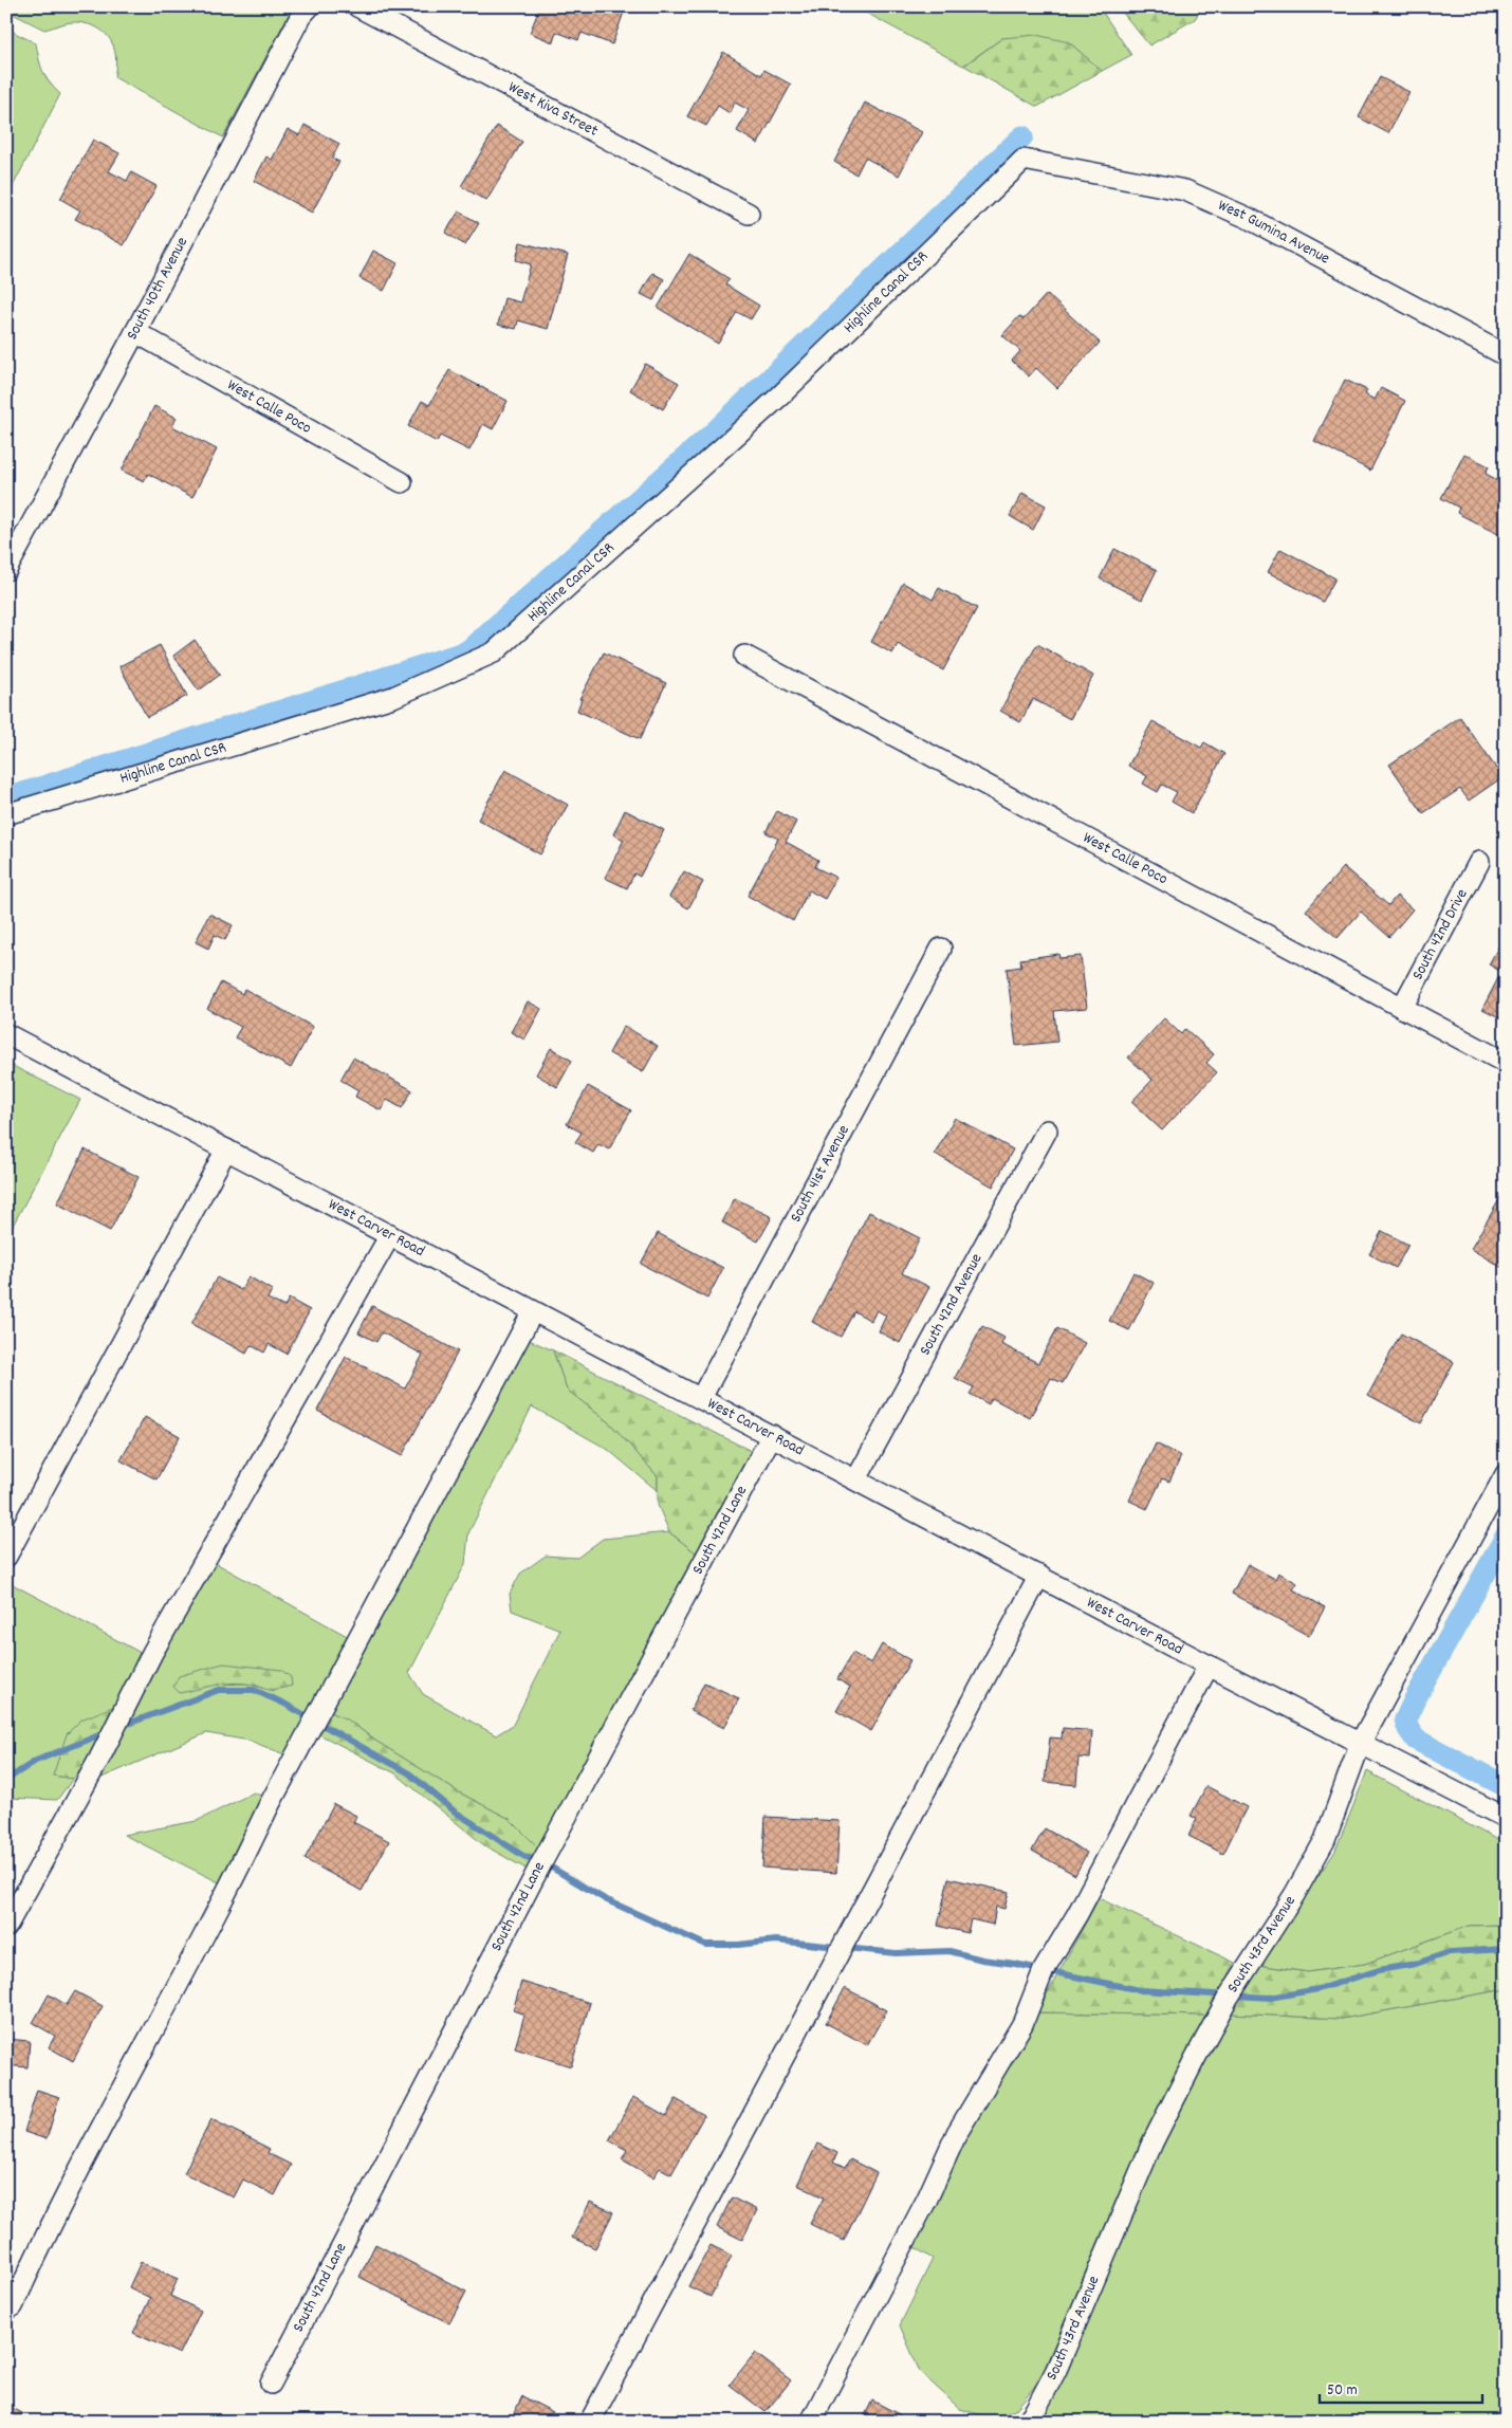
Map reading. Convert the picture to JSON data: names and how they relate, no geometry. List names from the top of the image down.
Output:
{
  "streets": {
    "street": [
      "West Kiva Street",
      "West Gumina Avenue",
      "South 40th Avenue",
      "Highline Canal CSR",
      "West Calle Poco",
      "South 42nd Drive",
      "South 41st Avenue",
      "West Carver Road",
      "South 42nd Avenue",
      "South 42nd Lane",
      "South 43rd Avenue"
    ]
  },
  "crossings": [
    ["West Gumina Avenue", "Highline Canal CSR"],
    ["South 40th Avenue", "West Calle Poco"],
    ["West Calle Poco", "South 42nd Drive"],
    ["South 41st Avenue", "West Carver Road"],
    ["West Carver Road", "South 42nd Avenue"],
    ["West Carver Road", "South 42nd Lane"],
    ["West Carver Road", "South 43rd Avenue"]
  ],
  "scale_bar": "50 m"
}
